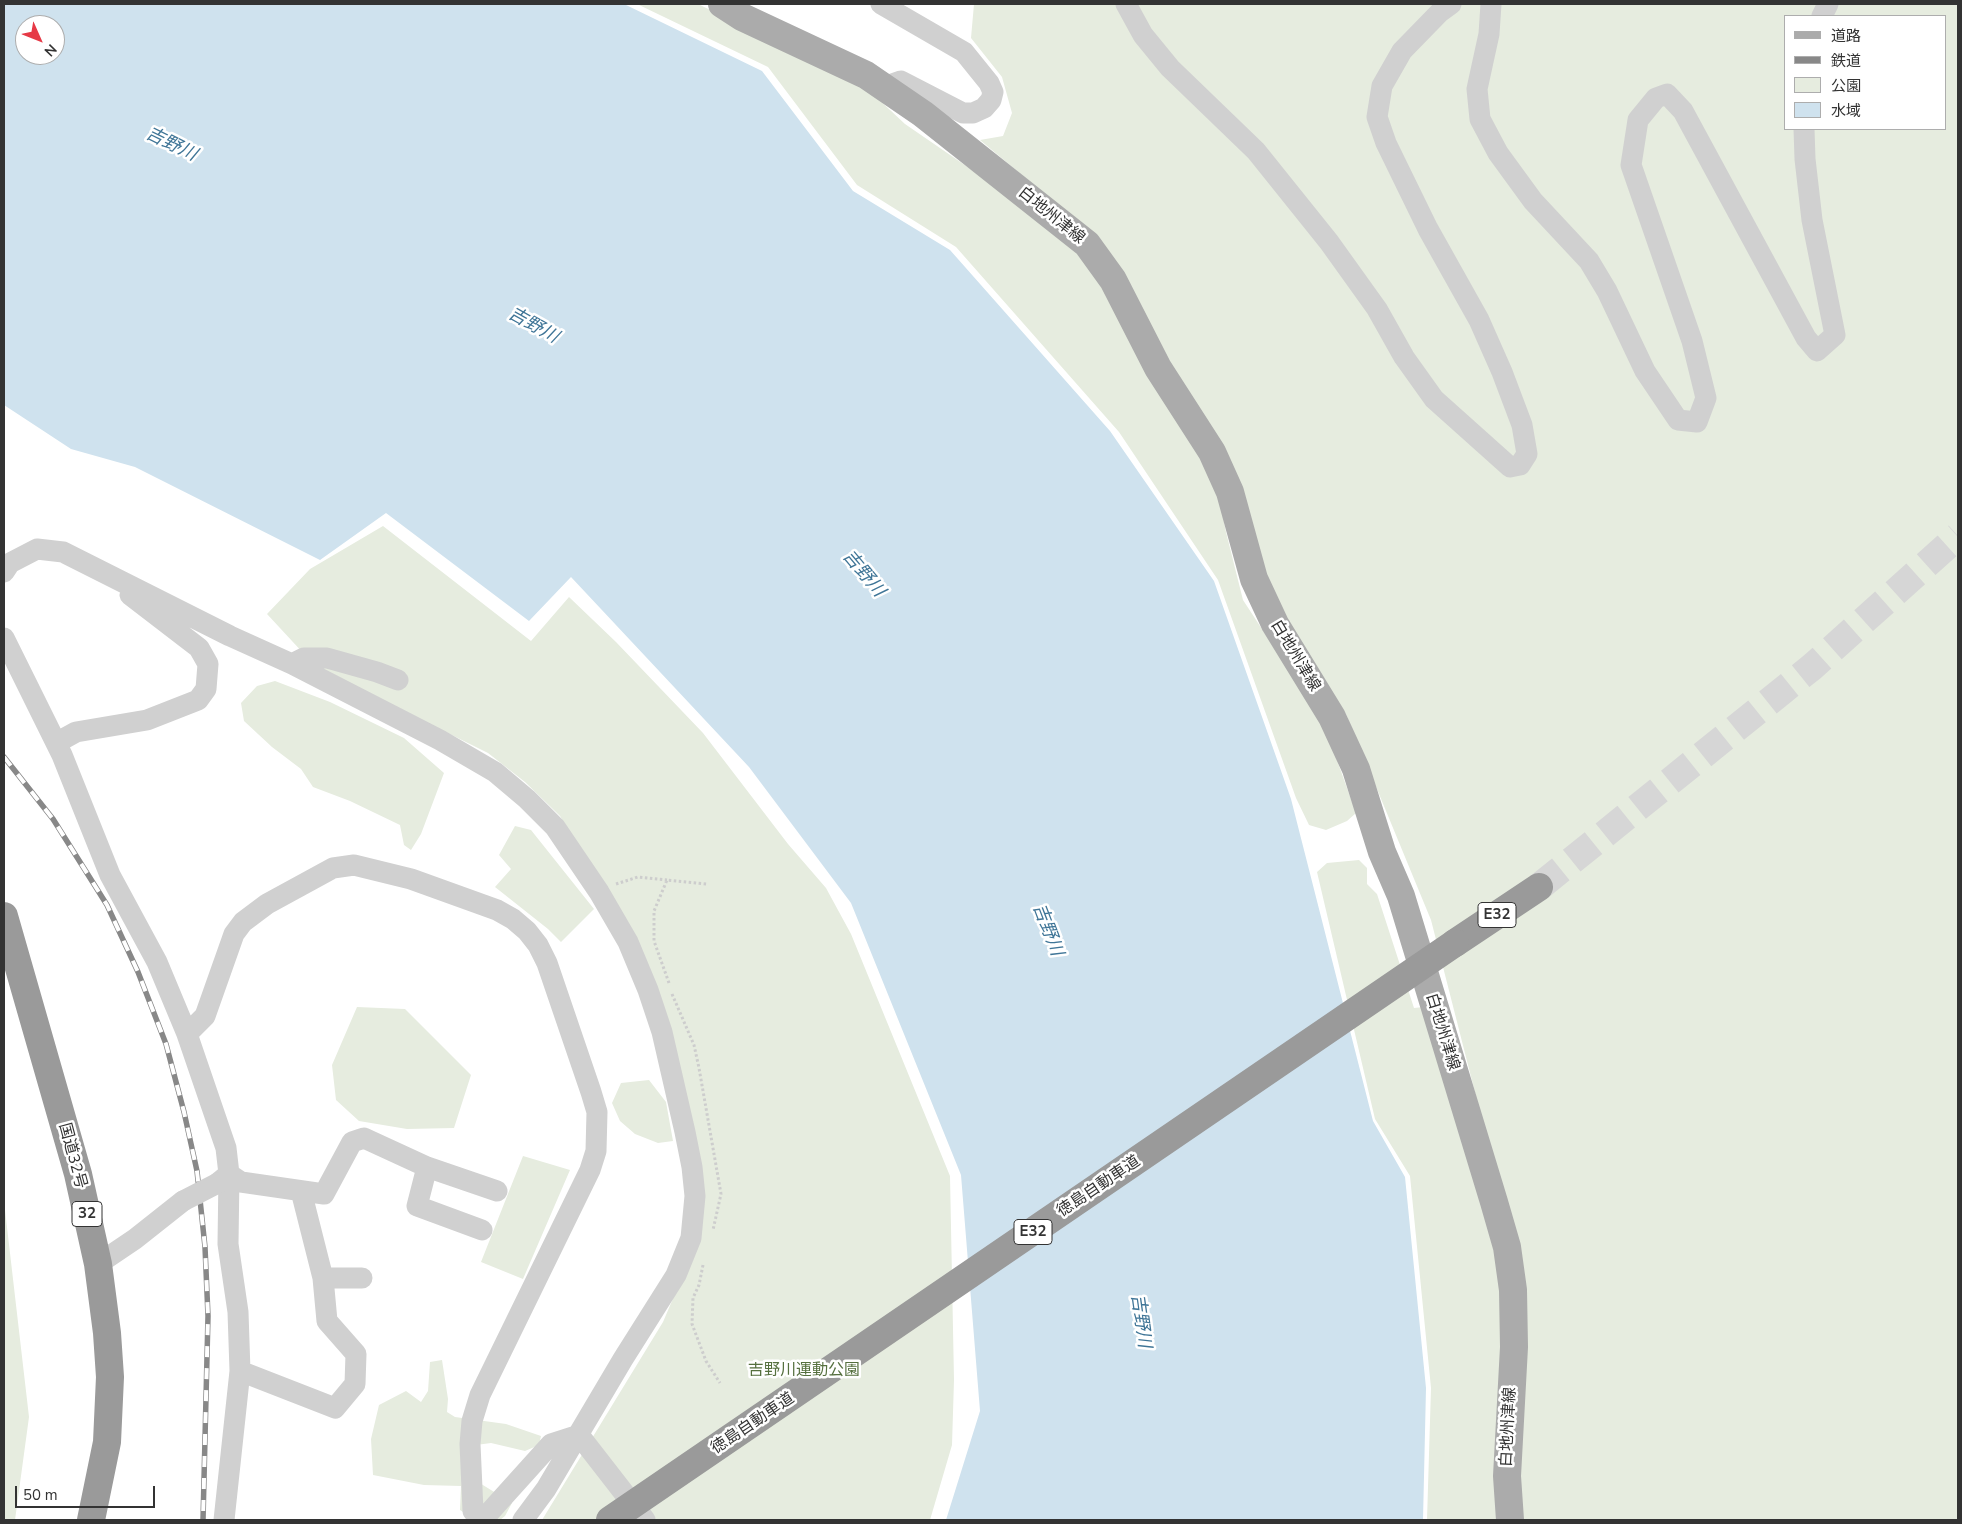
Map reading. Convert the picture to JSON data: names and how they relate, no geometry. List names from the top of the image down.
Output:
{
  "streets": {
    "highway": [
      "E32",
      "国道32号",
      "徳島自動車道",
      "32"
    ],
    "main road": ["白地州津線"]
  },
  "water": ["吉野川"],
  "parks": ["吉野川運動公園"],
  "legend": [
    "道路",
    "鉄道",
    "公園",
    "水域"
  ],
  "scale_bar": "50 m",
  "north": "bottom right"
}
